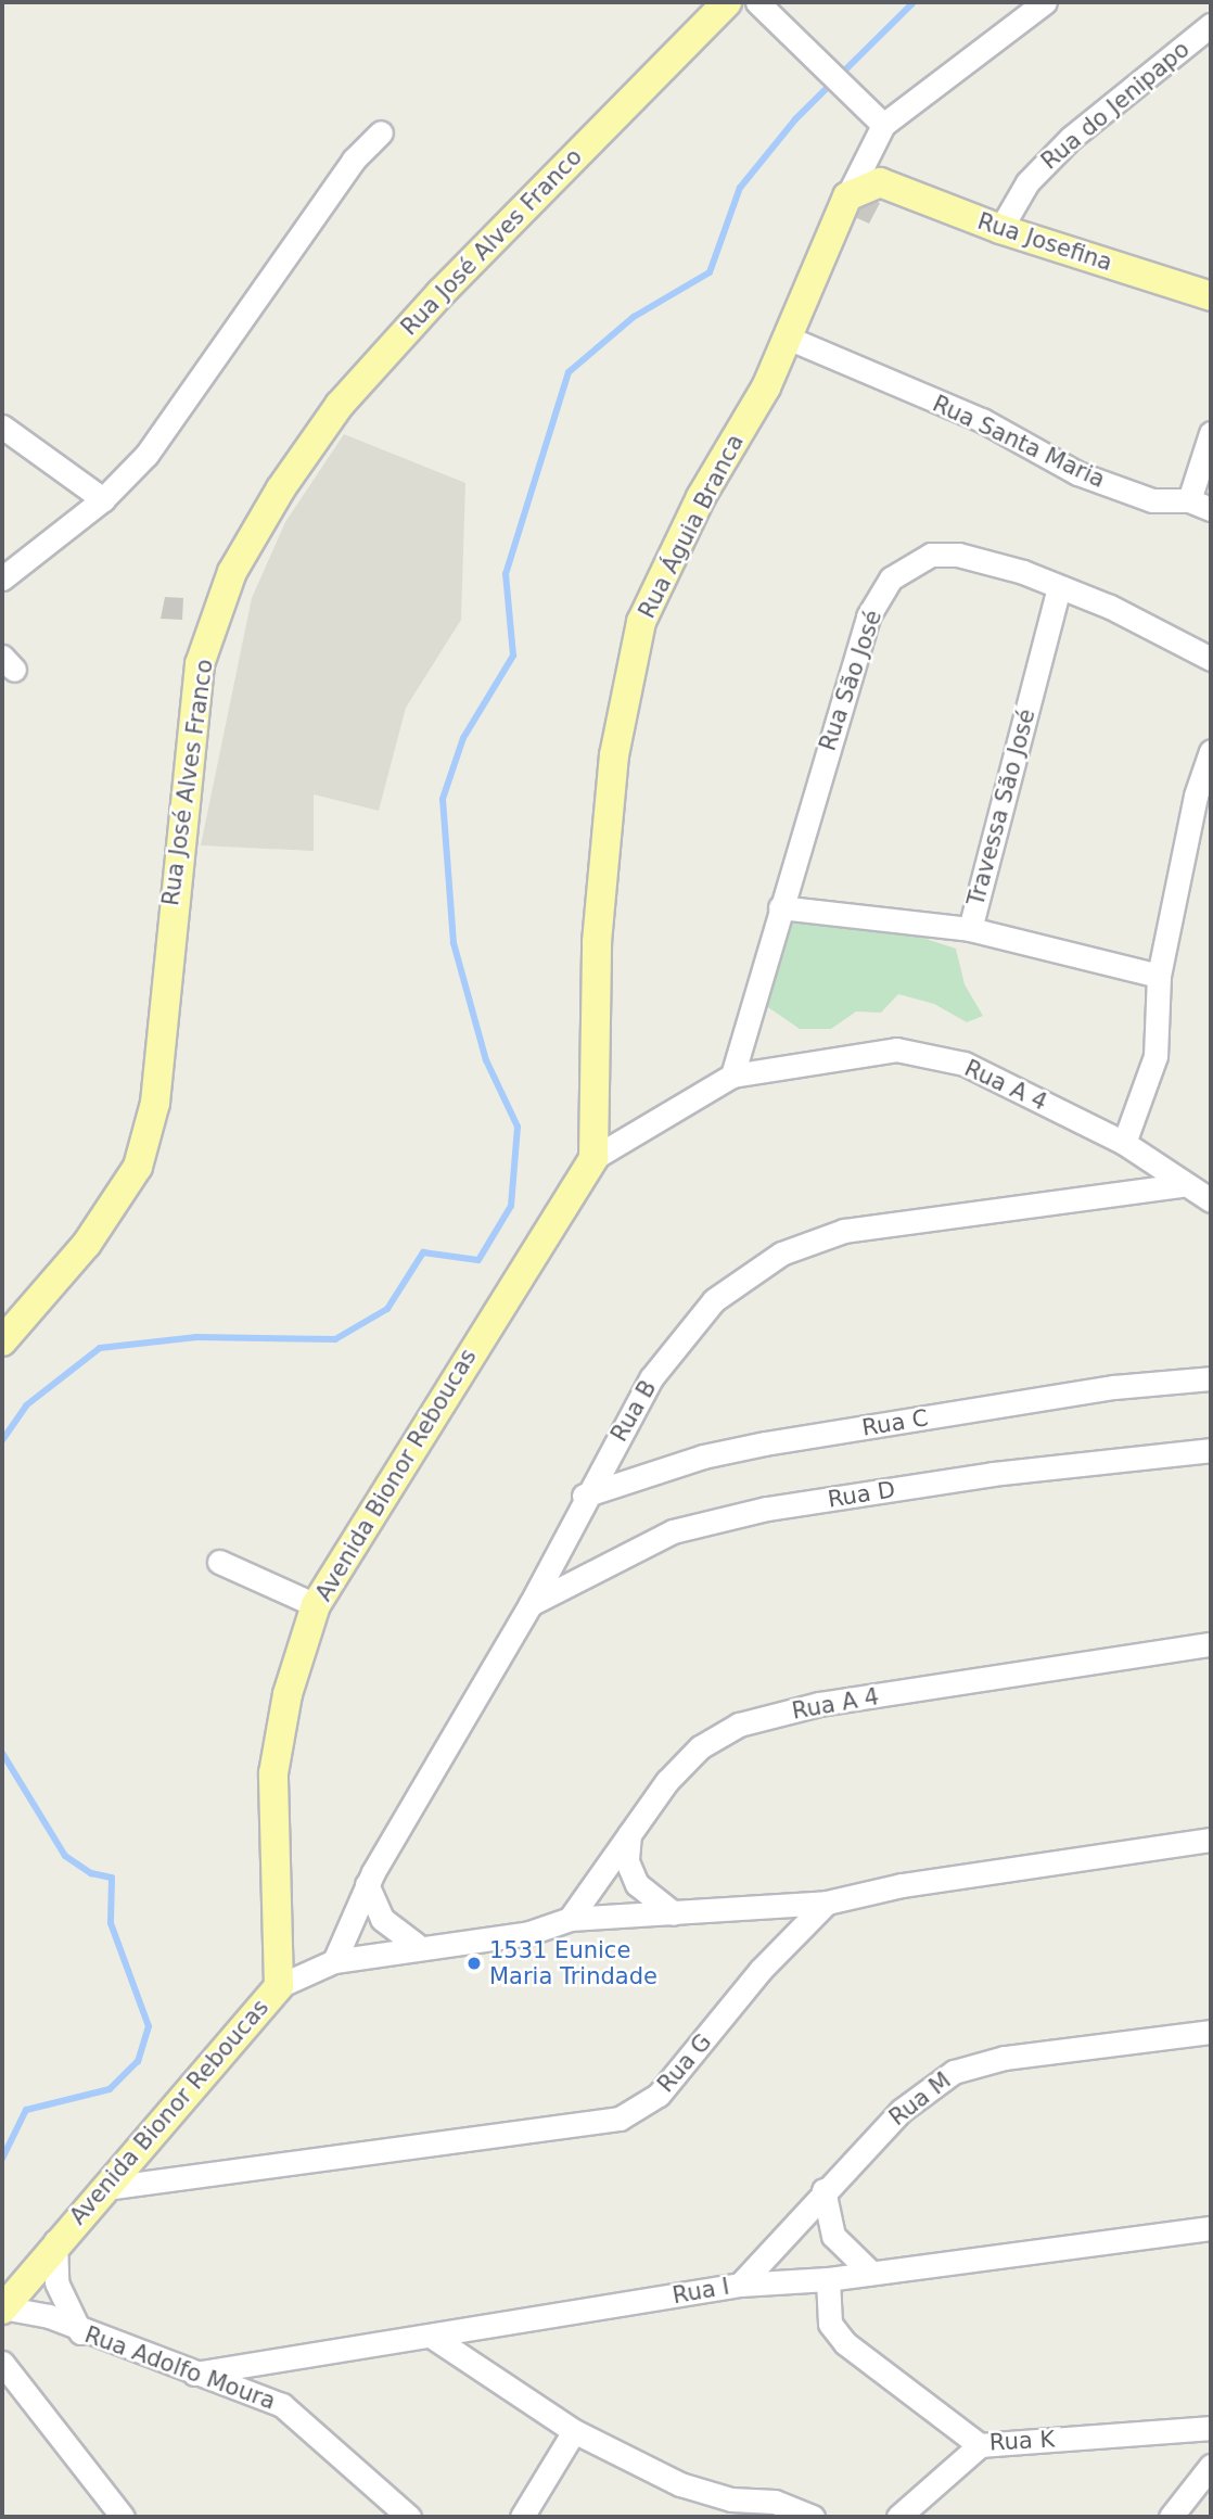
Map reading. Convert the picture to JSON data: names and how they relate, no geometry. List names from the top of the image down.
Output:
{
  "streets": {
    "main road": [
      "Rua José Alves Franco",
      "Rua Josefina",
      "Rua Águia Branca",
      "Avenida Bionor Reboucas"
    ],
    "street": [
      "Rua do Jenipapo",
      "Rua Santa Maria",
      "Rua São José",
      "Travessa São José",
      "Rua A 4",
      "Rua B",
      "Rua C",
      "Rua D",
      "Rua G",
      "Rua M",
      "Rua I",
      "Rua Adolfo Moura",
      "Rua K"
    ]
  },
  "crossings": [
    ["Rua do Jenipapo", "Rua Josefina"],
    ["Rua Josefina", "Rua Águia Branca"],
    ["Rua Santa Maria", "Rua Águia Branca"],
    ["Rua Águia Branca", "Avenida Bionor Reboucas"],
    ["Rua São José", "Travessa São José"],
    ["Rua São José", "Rua A 4"],
    ["Rua A 4", "Rua B"],
    ["Rua B", "Rua C"],
    ["Rua B", "Rua D"],
    ["Avenida Bionor Reboucas", "Rua G"],
    ["Avenida Bionor Reboucas", "Rua Adolfo Moura"],
    ["Rua M", "Rua I"],
    ["Rua I", "Rua Adolfo Moura"],
    ["Rua I", "Rua K"]
  ],
  "places": ["1531 Eunice Maria Trindade"]
}
